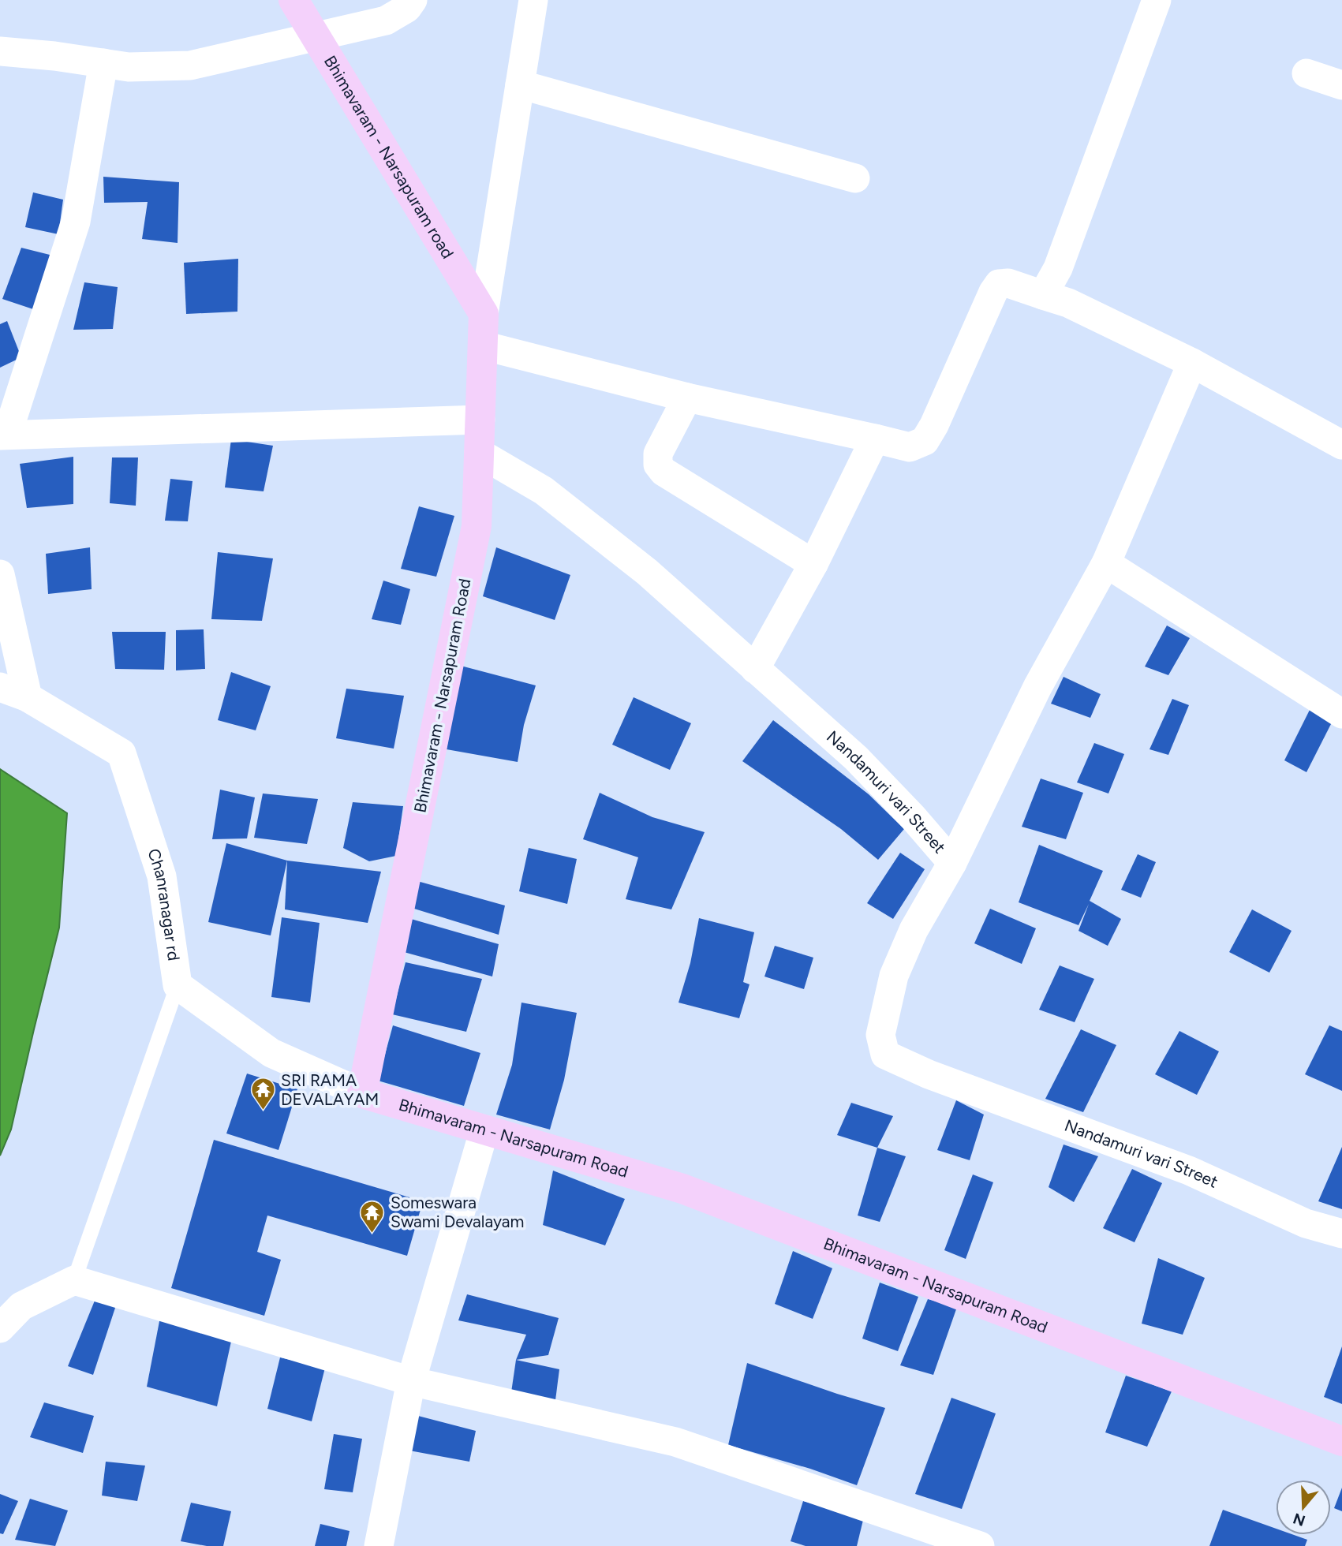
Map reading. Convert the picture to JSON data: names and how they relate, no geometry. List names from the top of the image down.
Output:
{
  "streets": {
    "main road": ["Bhimavaram - Narsapuram road", "Bhimavaram - Narsapuram Road"],
    "street": ["Nandamuri vari Street", "Chanranagar rd"]
  },
  "crossings": [
    ["Bhimavaram - Narsapuram road", "Bhimavaram - Narsapuram Road"],
    ["Bhimavaram - Narsapuram Road", "Nandamuri vari Street"]
  ],
  "places": {
    "temple": ["SRI RAMA DEVALAYAM", "Someswara Swami Devalayam"]
  },
  "north": "bottom"
}
